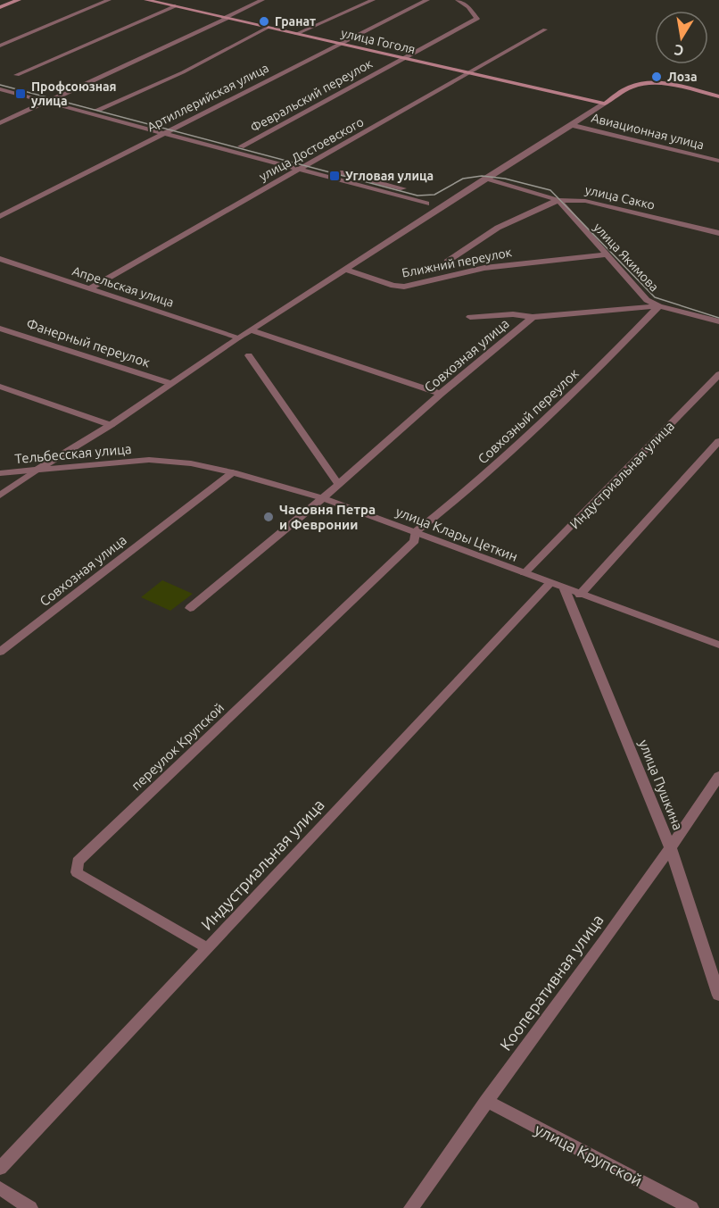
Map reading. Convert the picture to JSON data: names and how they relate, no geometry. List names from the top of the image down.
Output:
{
  "streets": {
    "main road": ["улица Гоголя"],
    "street": [
      "Февральский переулок",
      "Артиллерийская улица",
      "Авиационная улица",
      "улица Достоевского",
      "улица Сакко",
      "улица Якимова",
      "Ближний переулок",
      "Апрельская улица",
      "Фанерный переулок",
      "Совхозная улица",
      "Совхозный переулок",
      "Тельбесская улица",
      "Индустриальная улица",
      "улица Клары Цеткин",
      "переулок Крупской",
      "улица Пушкина",
      "Кооперативная улица",
      "улица Крупской"
    ]
  },
  "crossings": [
    ["улица Гоголя", "Февральский переулок"],
    ["улица Гоголя", "Артиллерийская улица"],
    ["улица Гоголя", "улица Достоевского"],
    ["улица Достоевского", "Апрельская улица"],
    ["улица Сакко", "улица Якимова"],
    ["улица Сакко", "Ближний переулок"],
    ["улица Якимова", "Ближний переулок"],
    ["улица Якимова", "Совхозный переулок"],
    ["Совхозная улица", "улица Клары Цеткин"],
    ["Совхозный переулок", "улица Клары Цеткин"],
    ["Совхозный переулок", "переулок Крупской"],
    ["Тельбесская улица", "улица Клары Цеткин"],
    ["Индустриальная улица", "улица Клары Цеткин"],
    ["Индустриальная улица", "переулок Крупской"],
    ["улица Клары Цеткин", "переулок Крупской"],
    ["улица Клары Цеткин", "улица Пушкина"],
    ["улица Пушкина", "Кооперативная улица"],
    ["Кооперативная улица", "улица Крупской"]
  ],
  "places": {
    "other": ["Гранат", "Лоза", "Часовня Петра и Февронии"],
    "transit": ["Профсоюзная улица", "Угловая улица"]
  },
  "north": "bottom"
}
